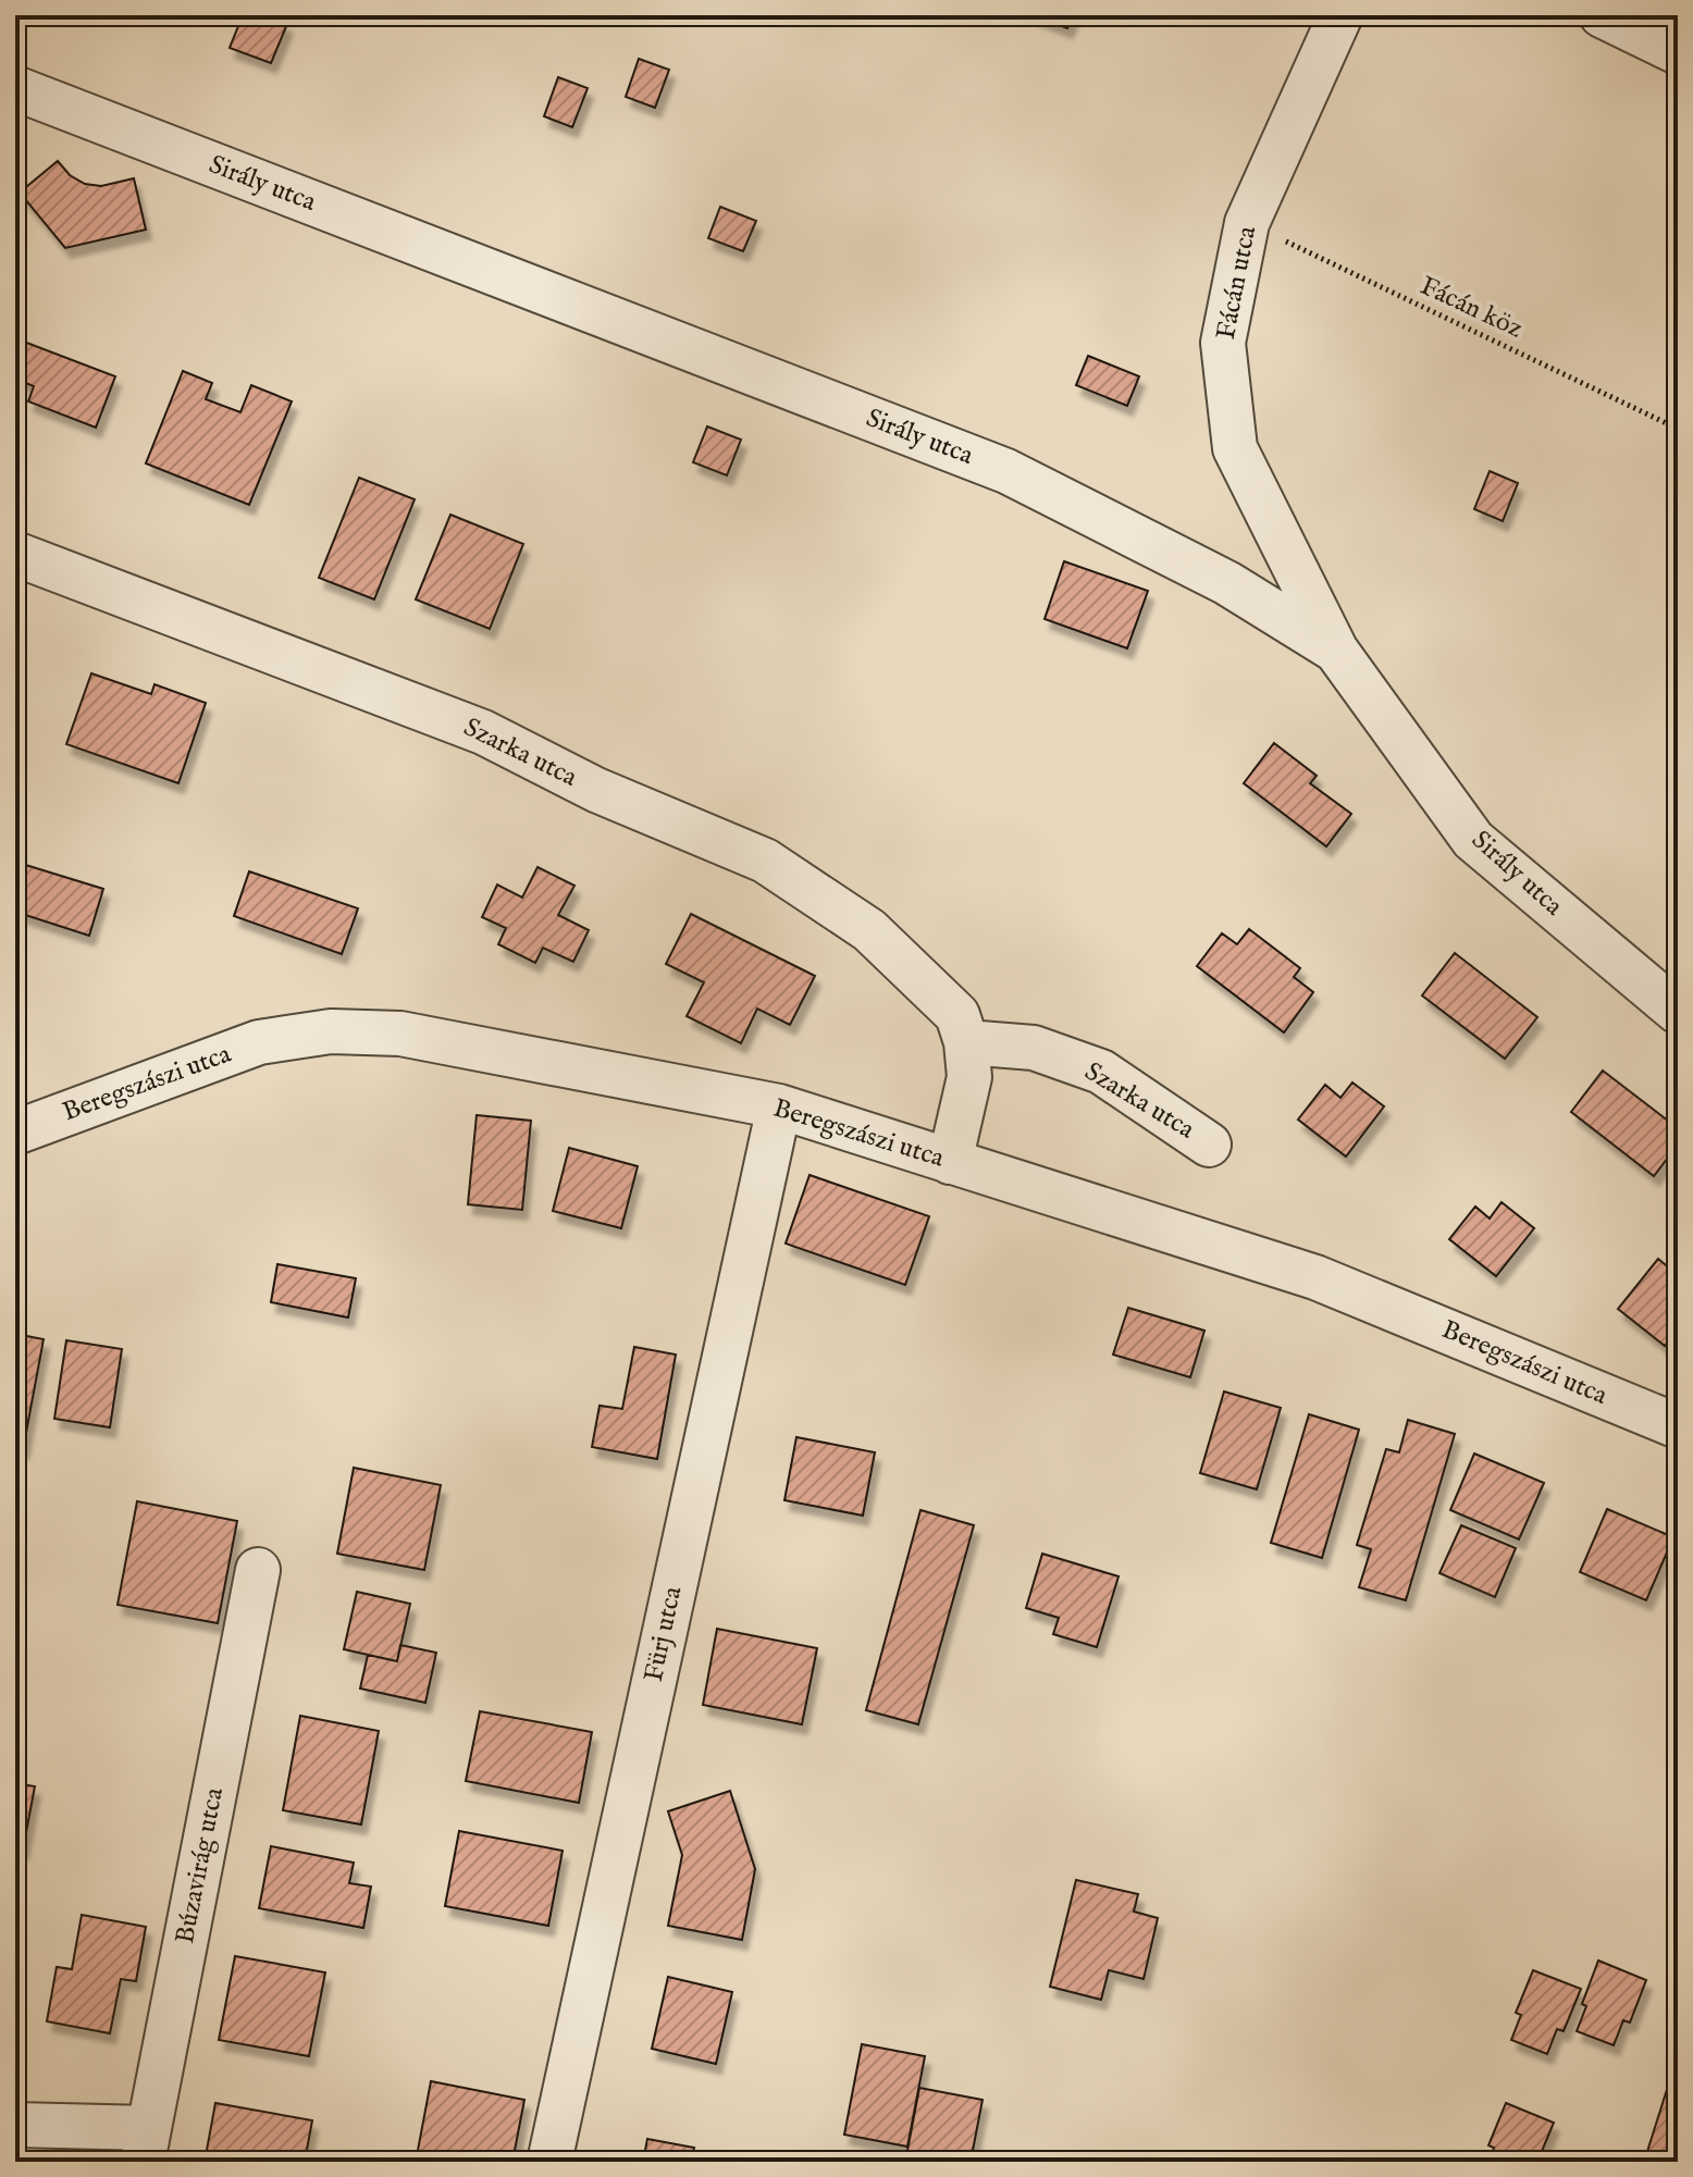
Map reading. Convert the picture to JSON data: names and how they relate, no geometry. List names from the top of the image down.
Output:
{
  "streets": {
    "street": [
      "Sirály utca",
      "Fácán utca",
      "Szarka utca",
      "Beregszászi utca",
      "Fürj utca",
      "Búzavirág utca"
    ],
    "path": ["Fácán köz"]
  },
  "crossings": [
    ["Sirály utca", "Fácán utca"],
    ["Fácán utca", "Fácán köz"],
    ["Szarka utca", "Beregszászi utca"],
    ["Beregszászi utca", "Fürj utca"]
  ]
}
